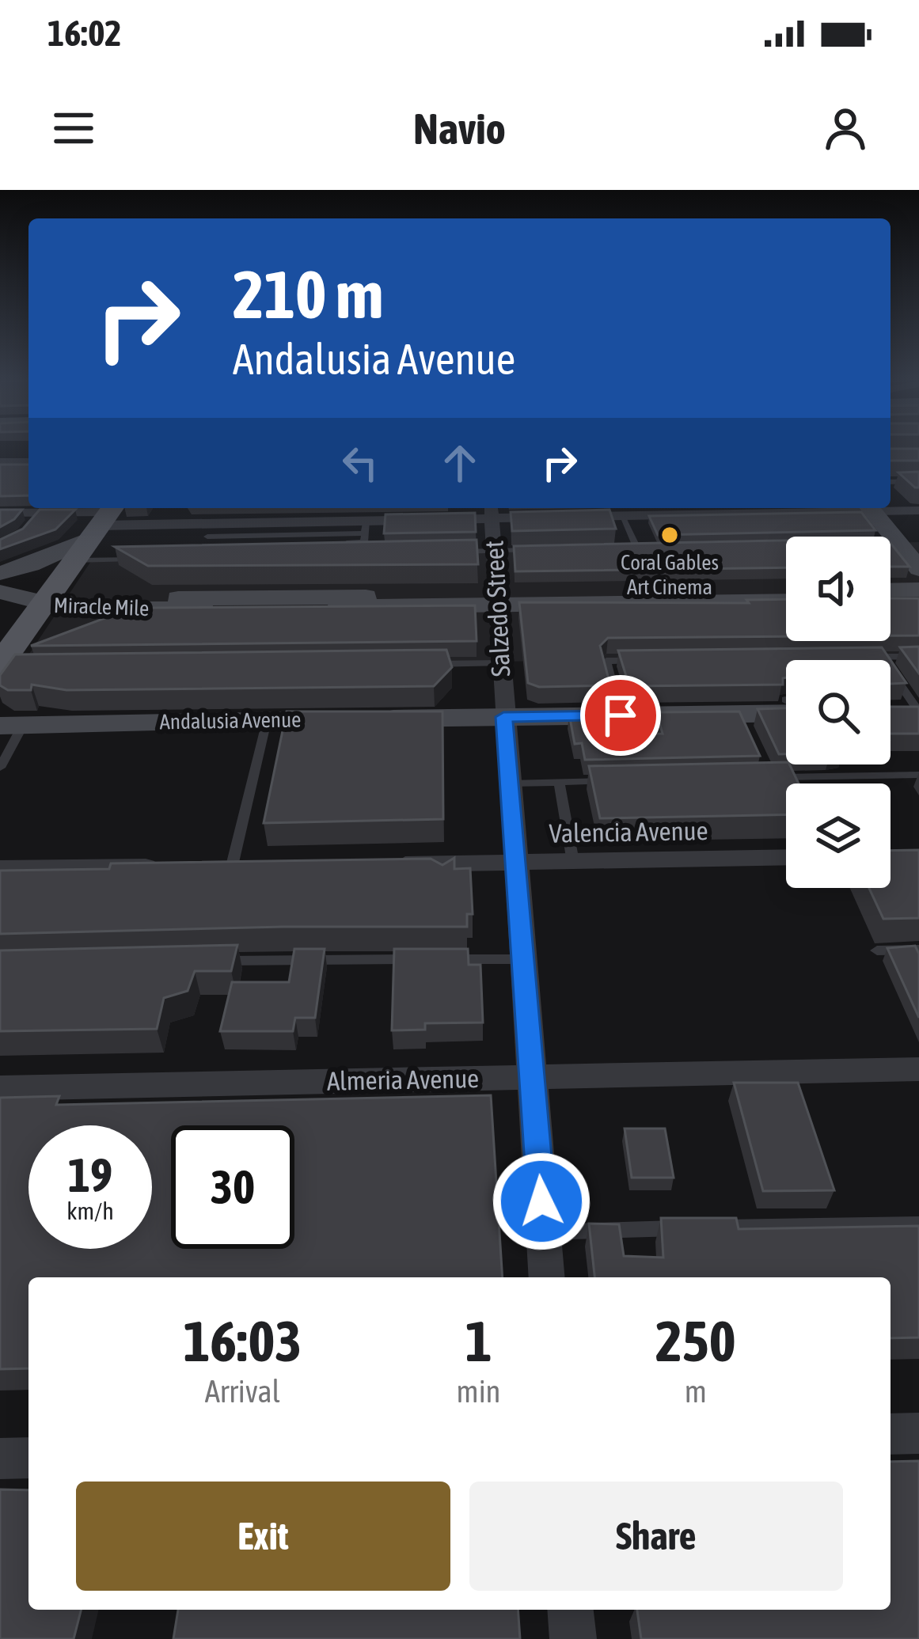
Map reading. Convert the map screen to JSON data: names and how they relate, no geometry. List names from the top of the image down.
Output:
{
  "streets": {
    "street": [
      "Miracle Mile",
      "Salzedo Street",
      "Andalusia Avenue",
      "Valencia Avenue",
      "Almeria Avenue"
    ]
  },
  "crossings": [
    ["Miracle Mile", "Salzedo Street"],
    ["Salzedo Street", "Andalusia Avenue"],
    ["Salzedo Street", "Valencia Avenue"],
    ["Salzedo Street", "Almeria Avenue"]
  ],
  "places": ["Coral Gables Art Cinema"],
  "page": {
    "status": "16:02",
    "header": "Navio",
    "turn": ["210 m", "Andalusia Avenue"],
    "speed": "19 km/h",
    "limit": "30",
    "eta": [
      "16:03",
      "Arrival",
      "1",
      "min",
      "250",
      "m"
    ],
    "buttons": ["Exit", "Share"]
  }
}
